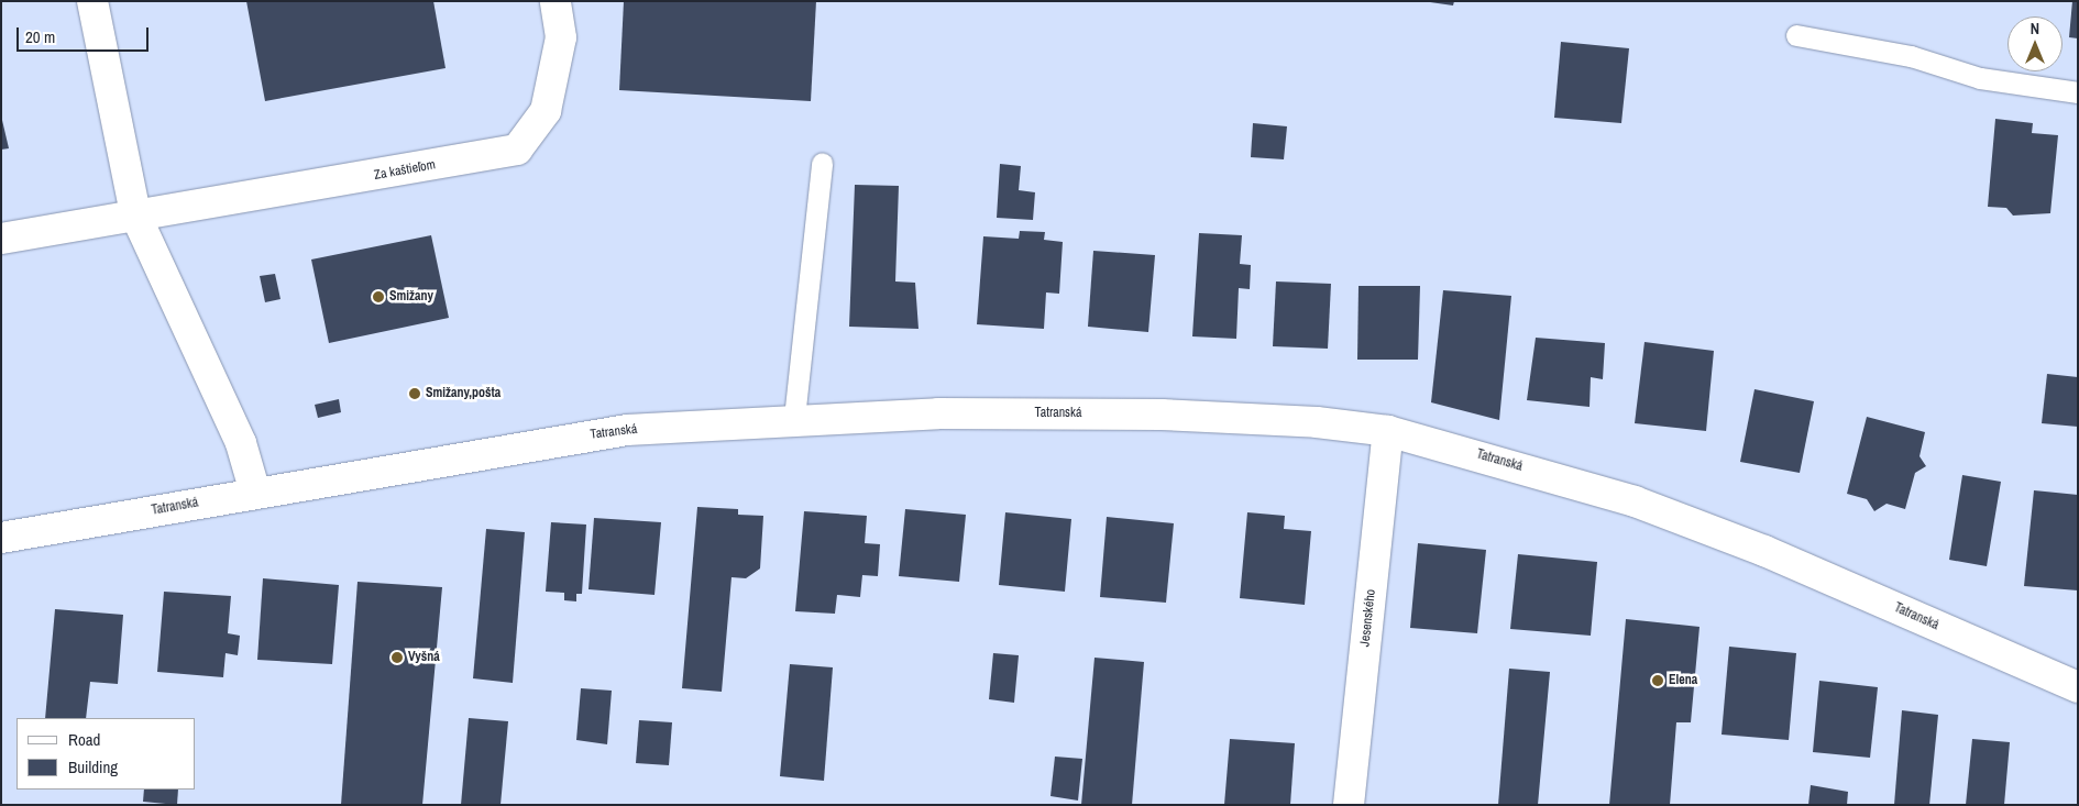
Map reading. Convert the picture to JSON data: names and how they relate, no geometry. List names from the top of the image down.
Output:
{
  "streets": {
    "main road": ["Za kaštieľom", "Tatranská", "Jesenského"]
  },
  "crossings": [
    ["Tatranská", "Jesenského"]
  ],
  "places": [
    "Smižany",
    "Smižany,pošta",
    "Vyšná",
    "Elena"
  ],
  "legend": ["Road", "Building"],
  "scale_bar": "20 m",
  "north": "top"
}
